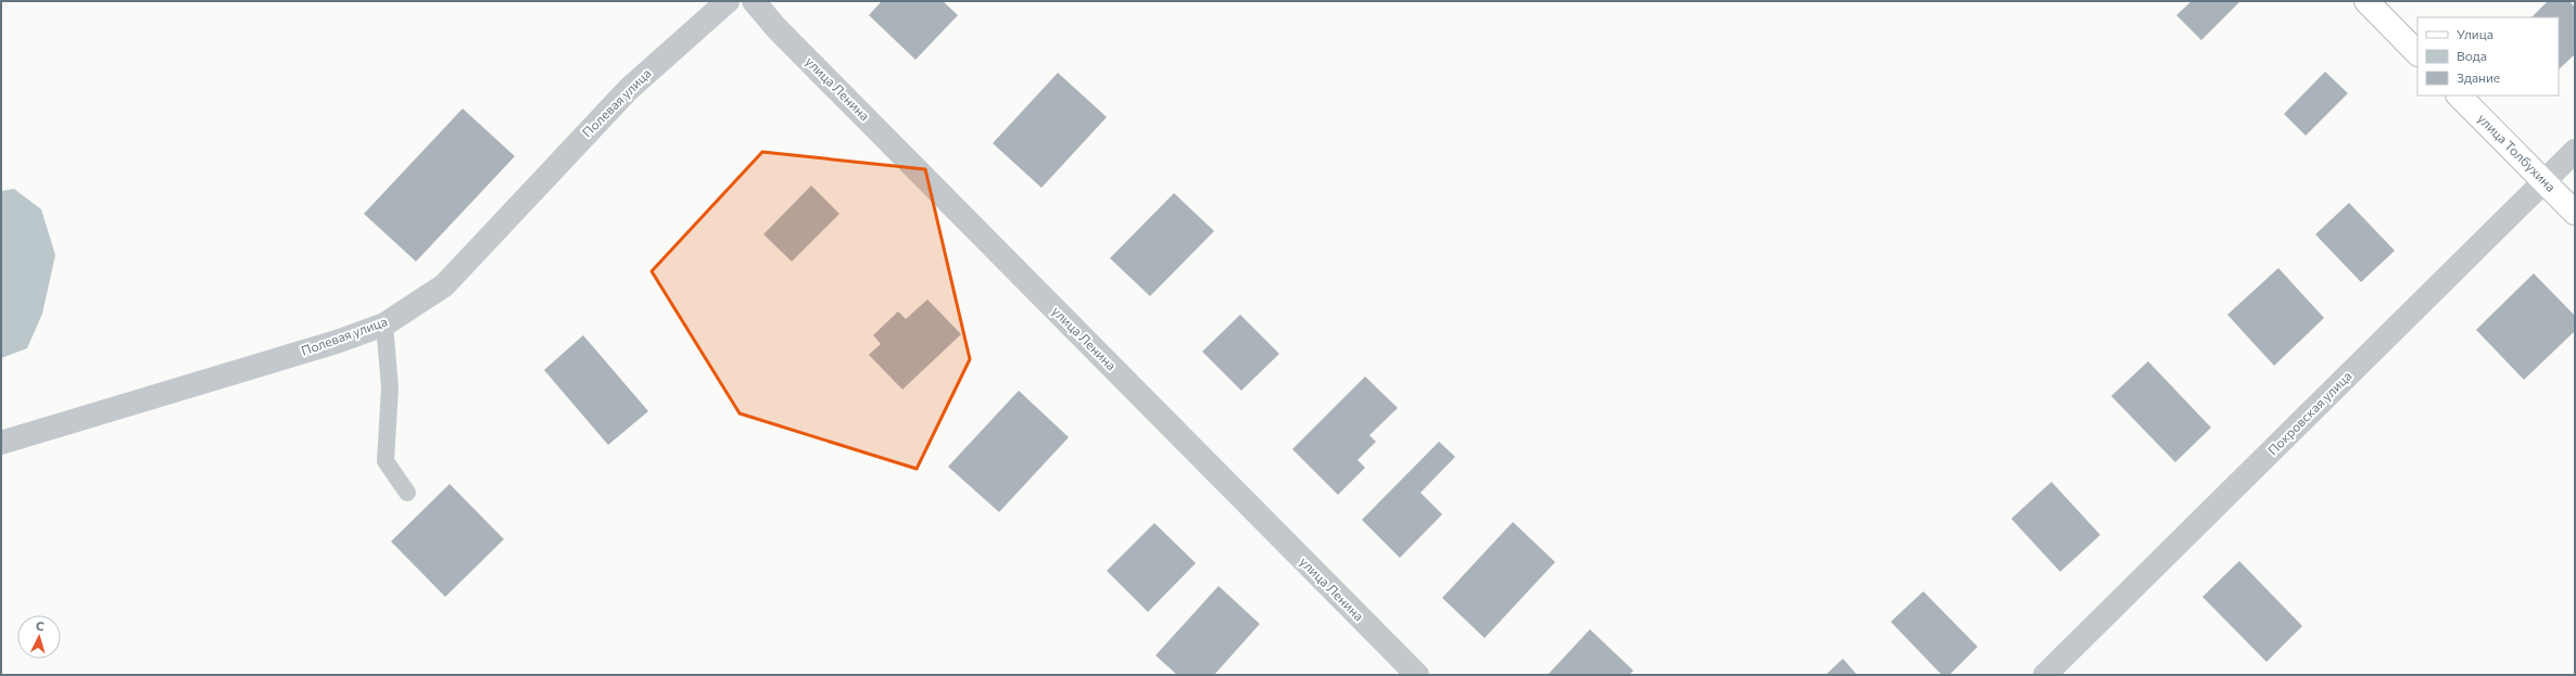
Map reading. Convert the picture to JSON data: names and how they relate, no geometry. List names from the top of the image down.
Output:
{
  "streets": {
    "main road": ["улица Толбухина"],
    "street": ["улица Ленина", "Полевая улица", "Покровская улица"]
  },
  "crossings": [
    ["улица Толбухина", "Покровская улица"]
  ],
  "legend": ["Улица", "Вода", "Здание"],
  "north": "top"
}
